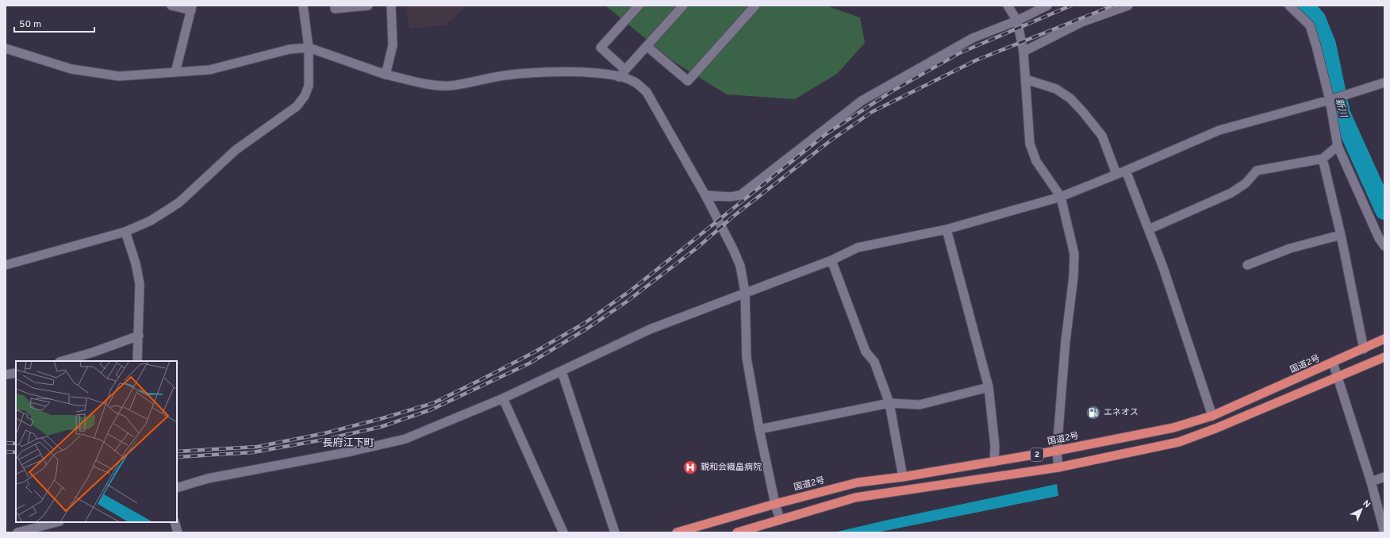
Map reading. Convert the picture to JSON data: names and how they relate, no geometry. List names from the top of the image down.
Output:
{
  "streets": {
    "highway": ["国道2号", "2"]
  },
  "districts": ["長府江下町"],
  "water": ["新川"],
  "places": {
    "fuel station": ["エネオス"],
    "hospital": ["親和会織畠病院"]
  },
  "scale_bar": "50 m",
  "north": "top right"
}
